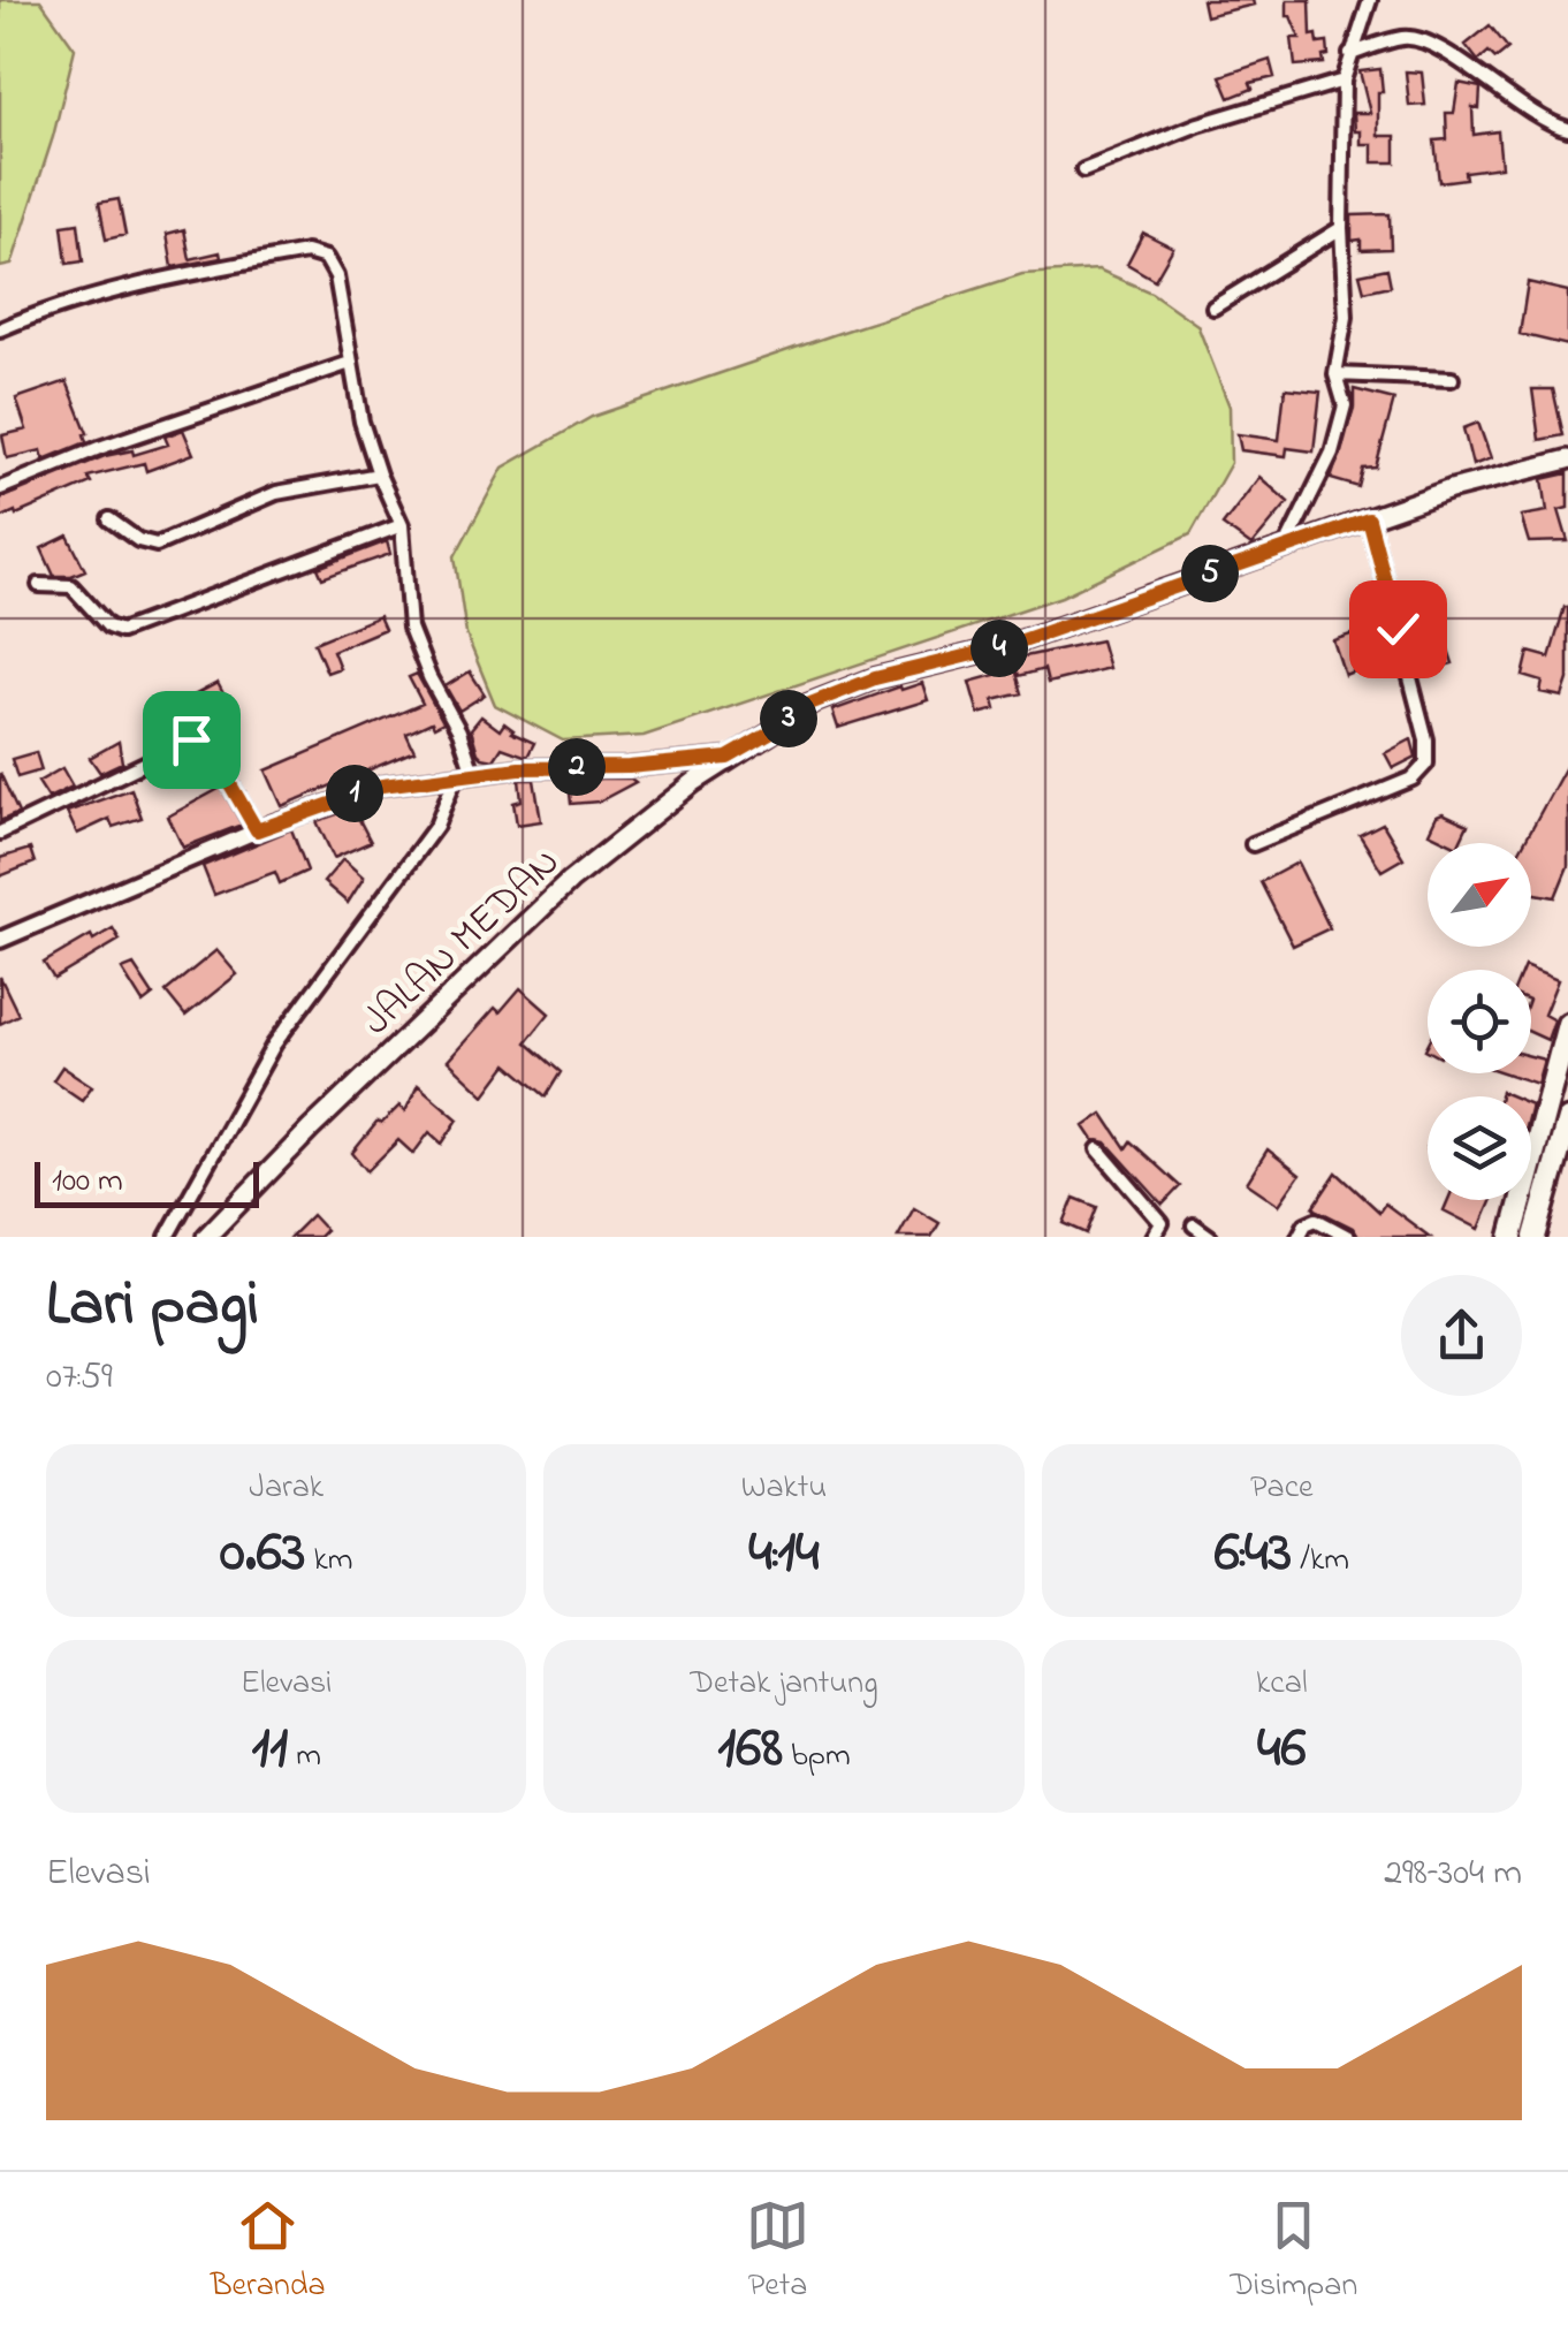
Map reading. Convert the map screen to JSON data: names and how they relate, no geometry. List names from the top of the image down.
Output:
{
  "streets": {
    "main road": ["JALAN MEDAN"]
  },
  "scale_bar": "100 m",
  "north": "top right",
  "page": {
    "pins": [
      "5",
      "4",
      "3",
      "2",
      "1"
    ],
    "scale": "100 m",
    "heading": ["Lari pagi", "07:59"],
    "stats": [
      ["Jarak", "0.63 km"],
      ["Waktu", "4:14"],
      ["Pace", "6:43 /km"],
      ["Elevasi", "11 m"],
      ["Detak jantung", "168 bpm"],
      ["kcal", "46"]
    ],
    "chart": ["Elevasi", "298–304 m"],
    "tabs": ["Beranda", "Peta", "Disimpan"]
  }
}
